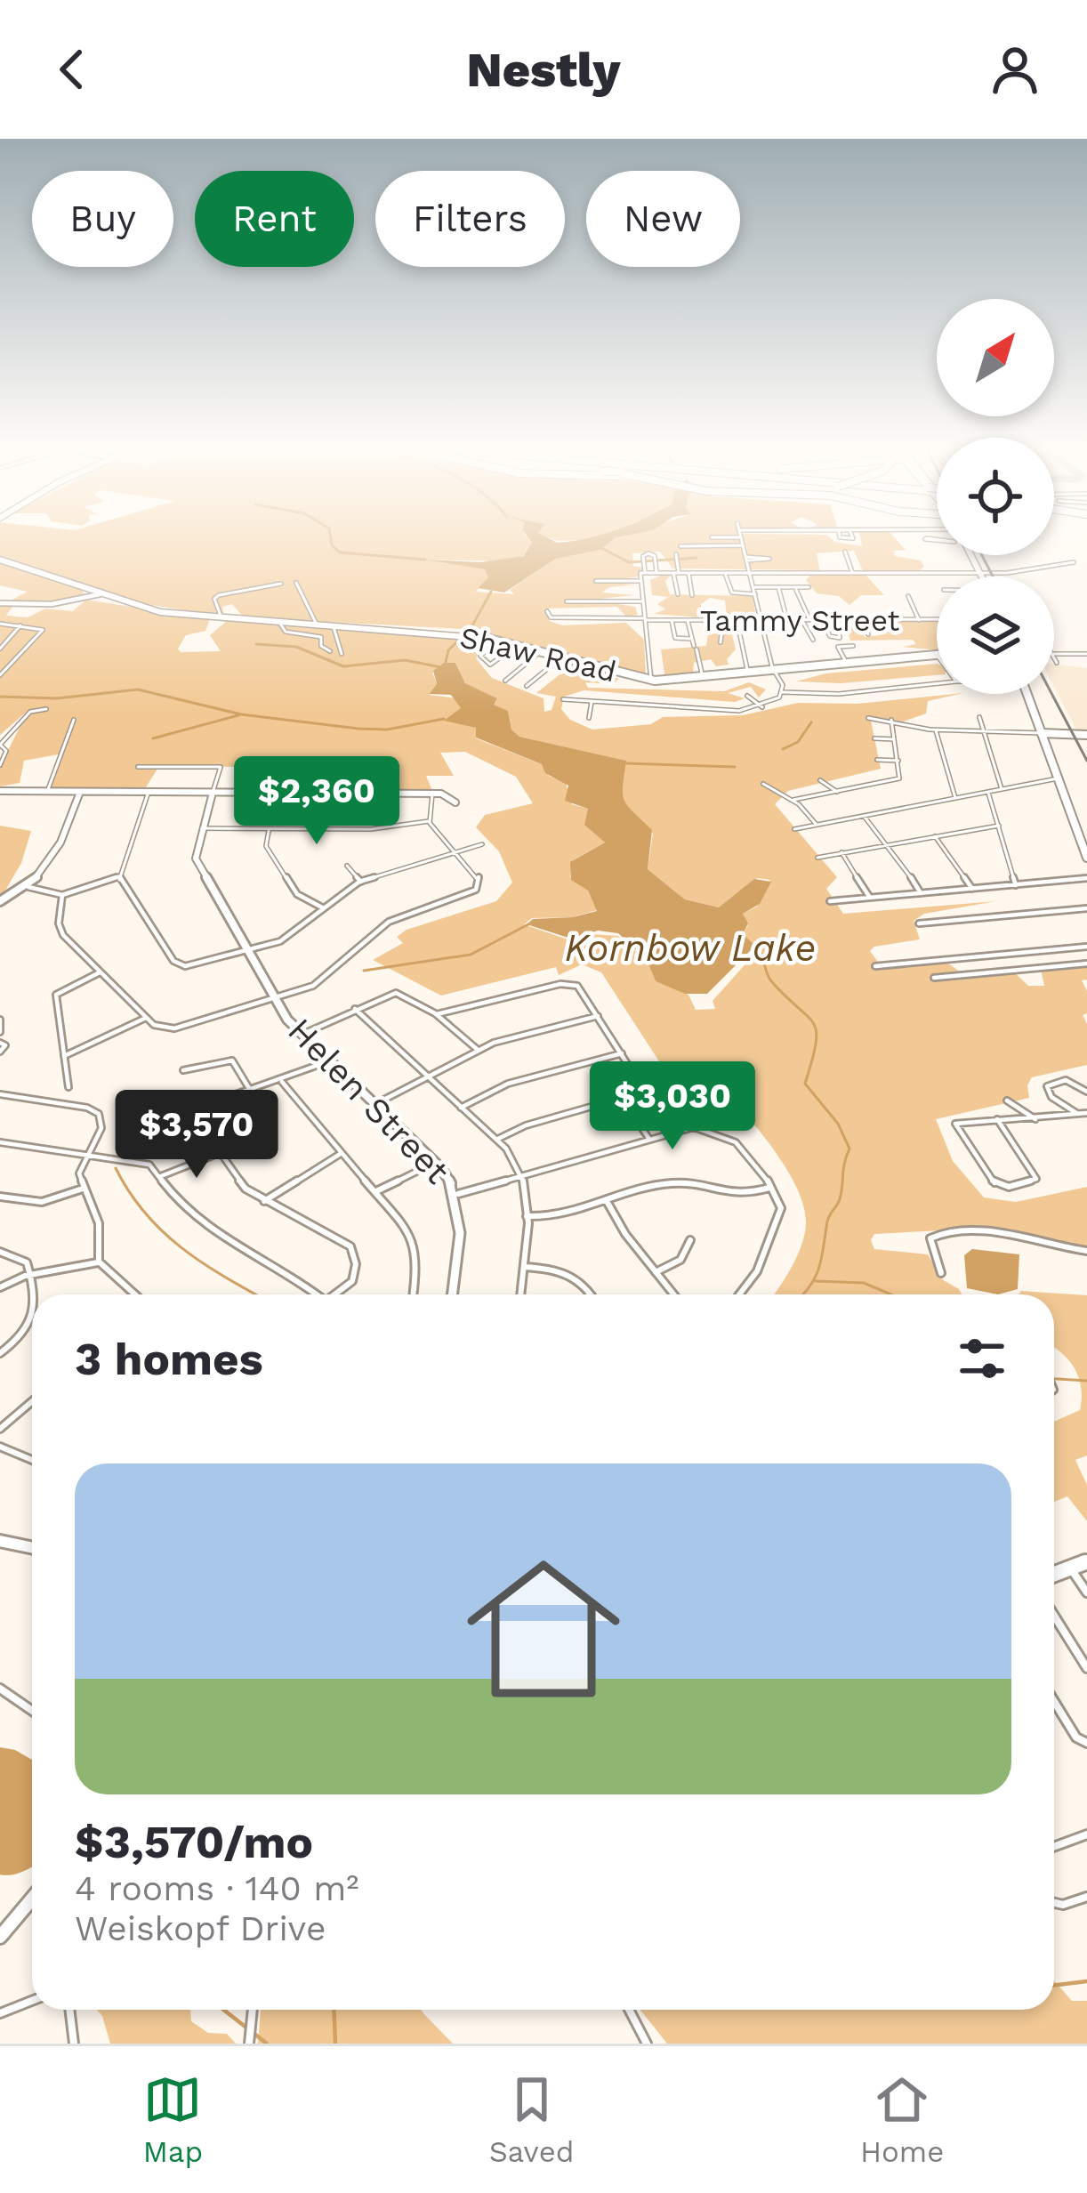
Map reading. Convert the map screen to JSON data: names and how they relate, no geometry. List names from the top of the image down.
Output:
{
  "streets": {
    "main road": ["Shaw Road"],
    "street": ["Tammy Street", "Helen Street"]
  },
  "water": ["Kornbow Lake"],
  "north": "top right",
  "page": {
    "header": "Nestly",
    "chip": [
      "Buy",
      "Rent",
      "Filters",
      "New"
    ],
    "price": ["$2,360", "$3,030", "$3,570"],
    "heading": "3 homes",
    "list": [
      {
        "name": "$3,570/mo",
        "note": "4 rooms · 140 m² · Weiskopf Drive"
      }
    ],
    "tabs": ["Map", "Saved", "Home"]
  }
}
